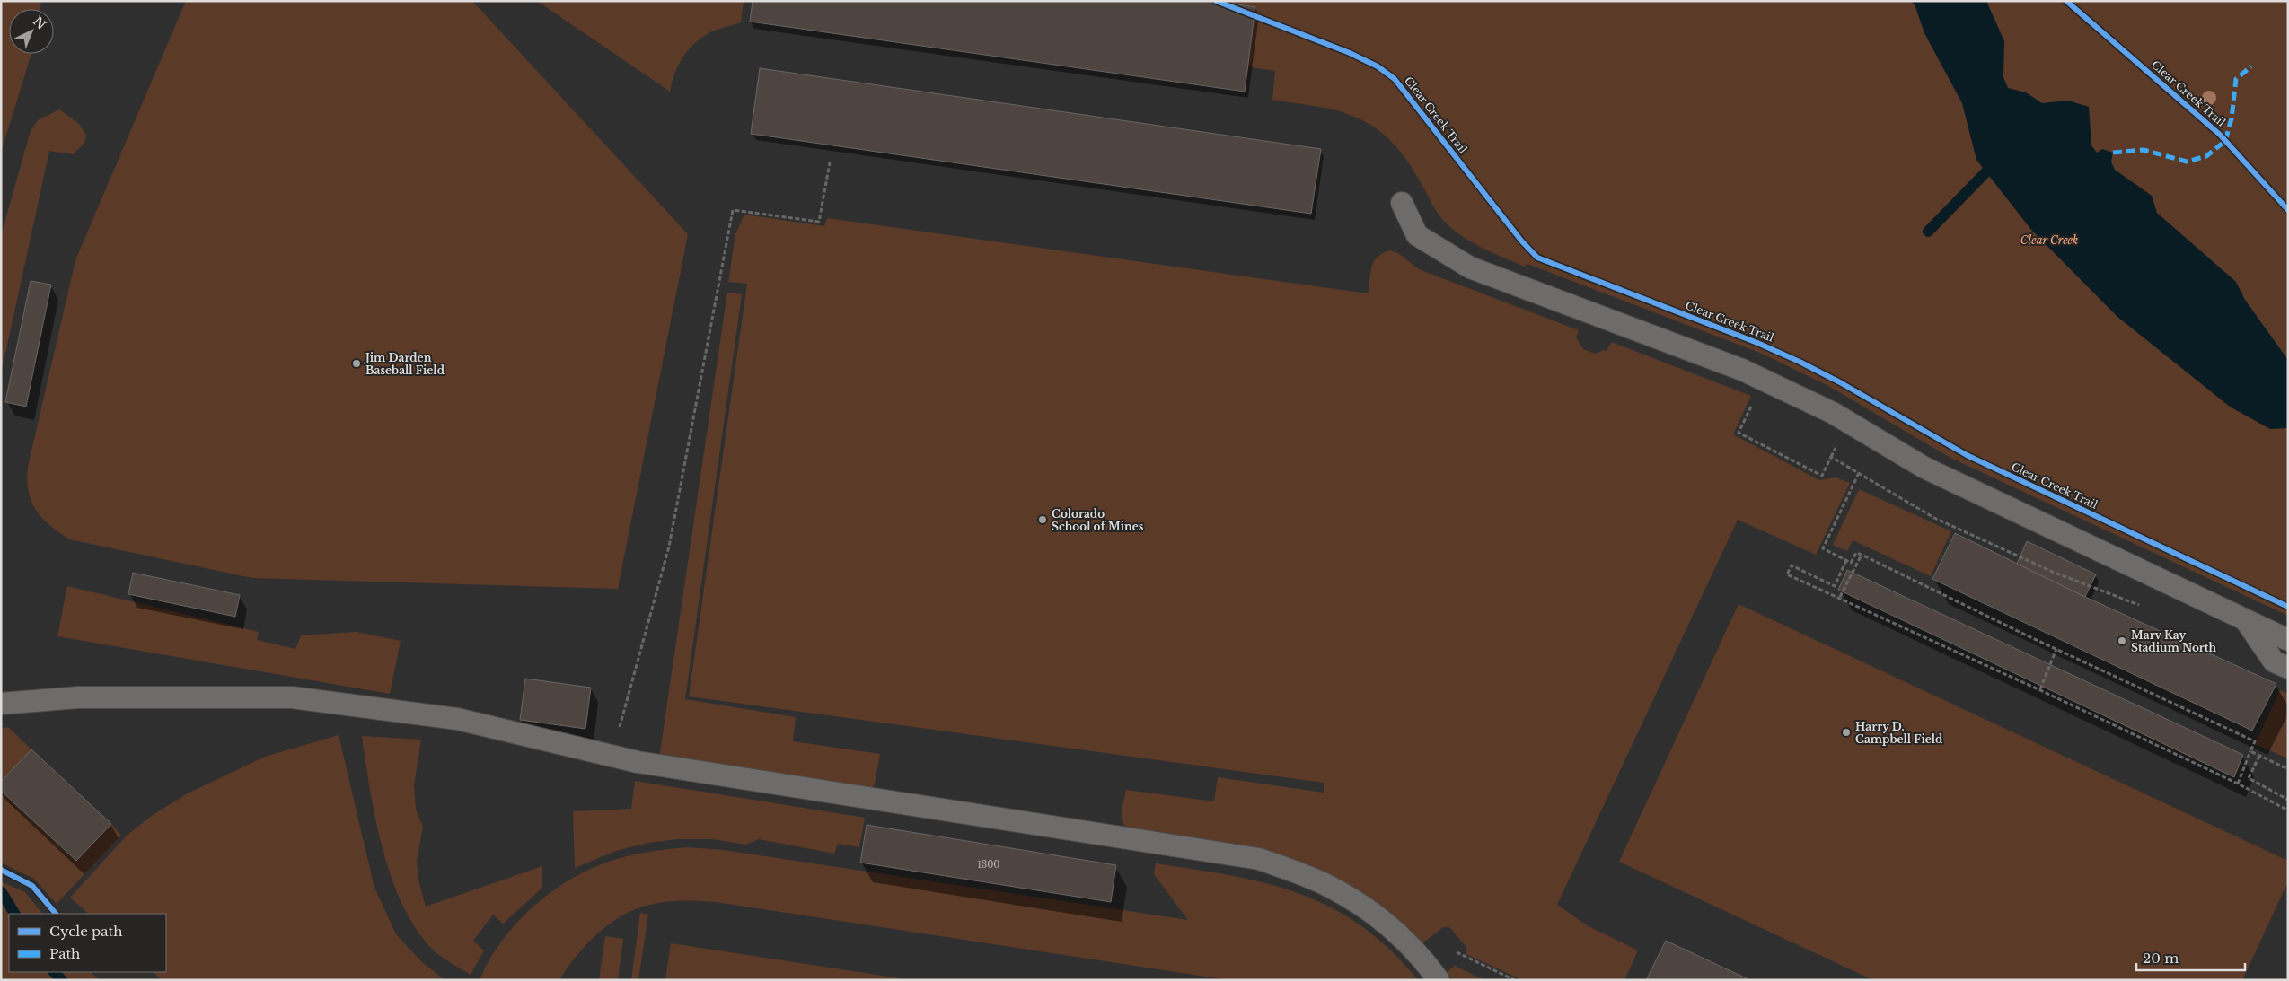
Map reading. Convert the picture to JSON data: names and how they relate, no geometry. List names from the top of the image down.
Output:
{
  "streets": {
    "cycle path": ["Clear Creek Trail"]
  },
  "parks": ["Clear Creek"],
  "places": [
    "Jim Darden Baseball Field",
    "Colorado School of Mines",
    "Marv Kay Stadium North",
    "Harry D. Campbell Field"
  ],
  "house_numbers": ["1300"],
  "legend": ["Cycle path", "Path"],
  "scale_bar": "20 m",
  "north": "top right"
}
